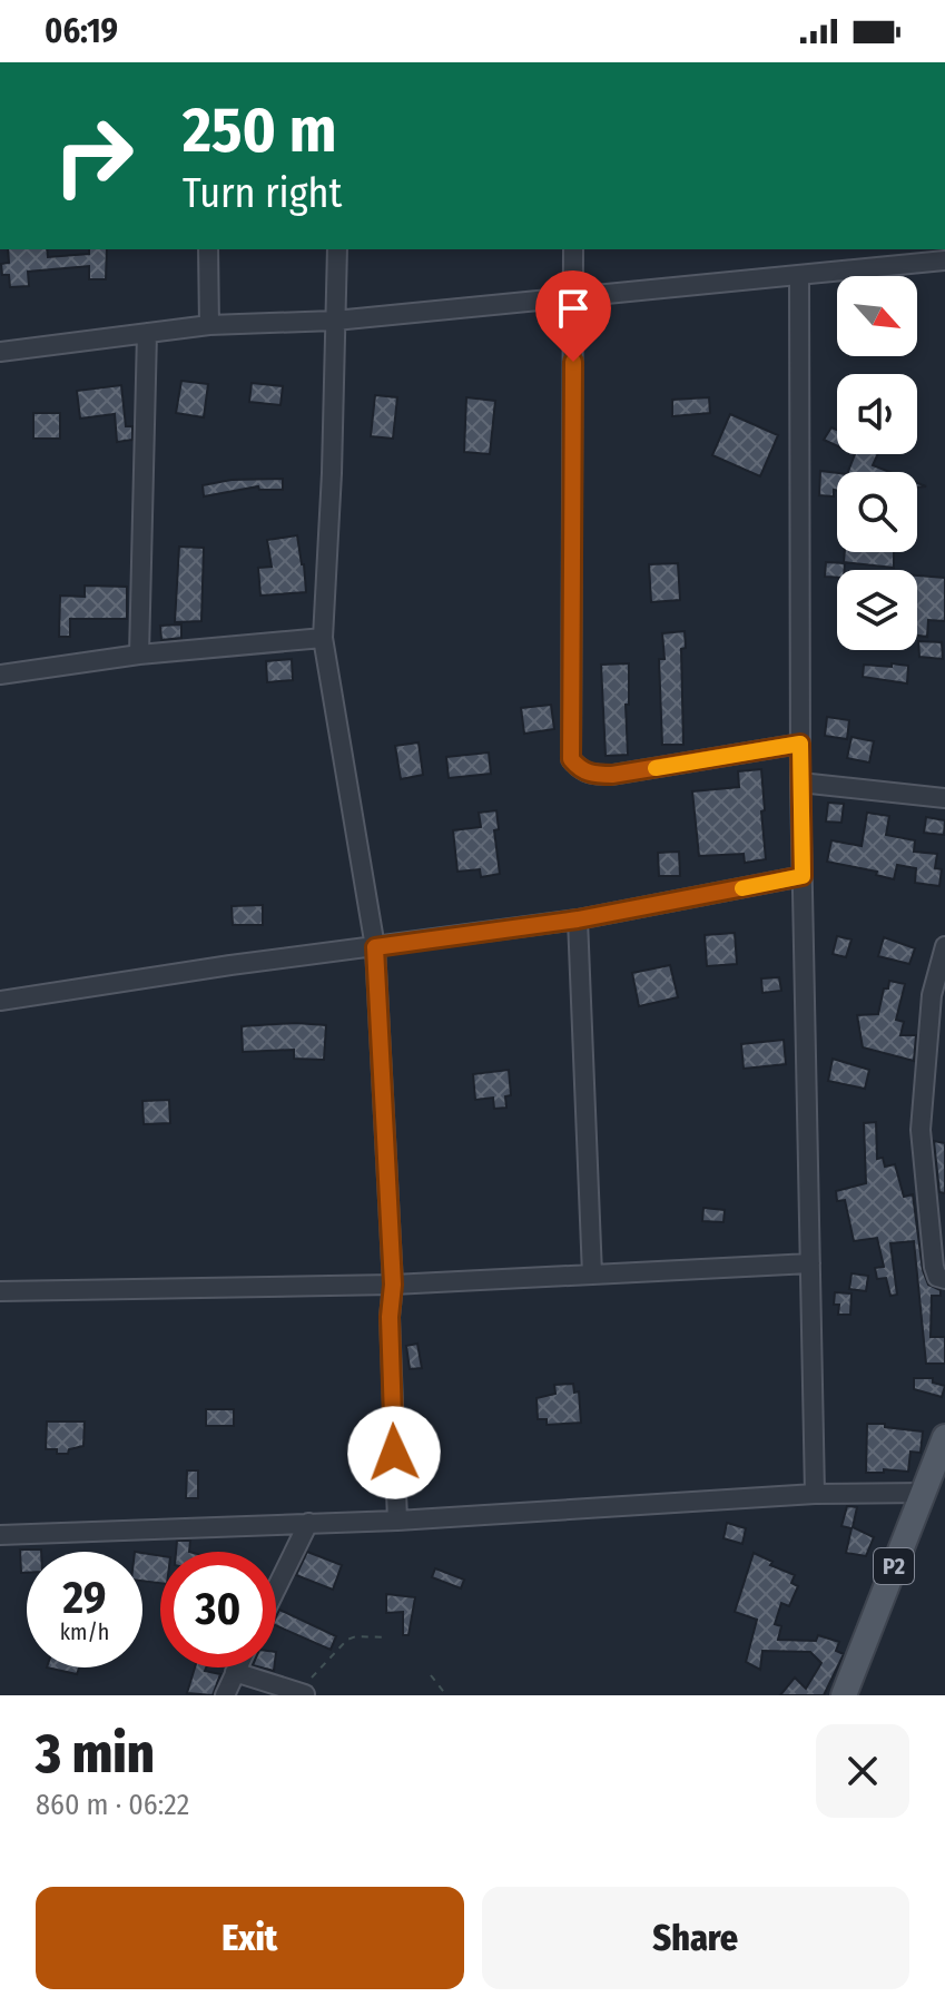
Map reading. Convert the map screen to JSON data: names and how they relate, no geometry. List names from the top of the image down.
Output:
{
  "streets": {
    "main road": ["P2"]
  },
  "north": "bottom right",
  "page": {
    "status": "06:19",
    "turn": ["250 m", "Turn right"],
    "speed": "29 km/h",
    "limit": "30",
    "heading": ["3 min", "860 m · 06:22"],
    "buttons": ["Exit", "Share"]
  }
}
